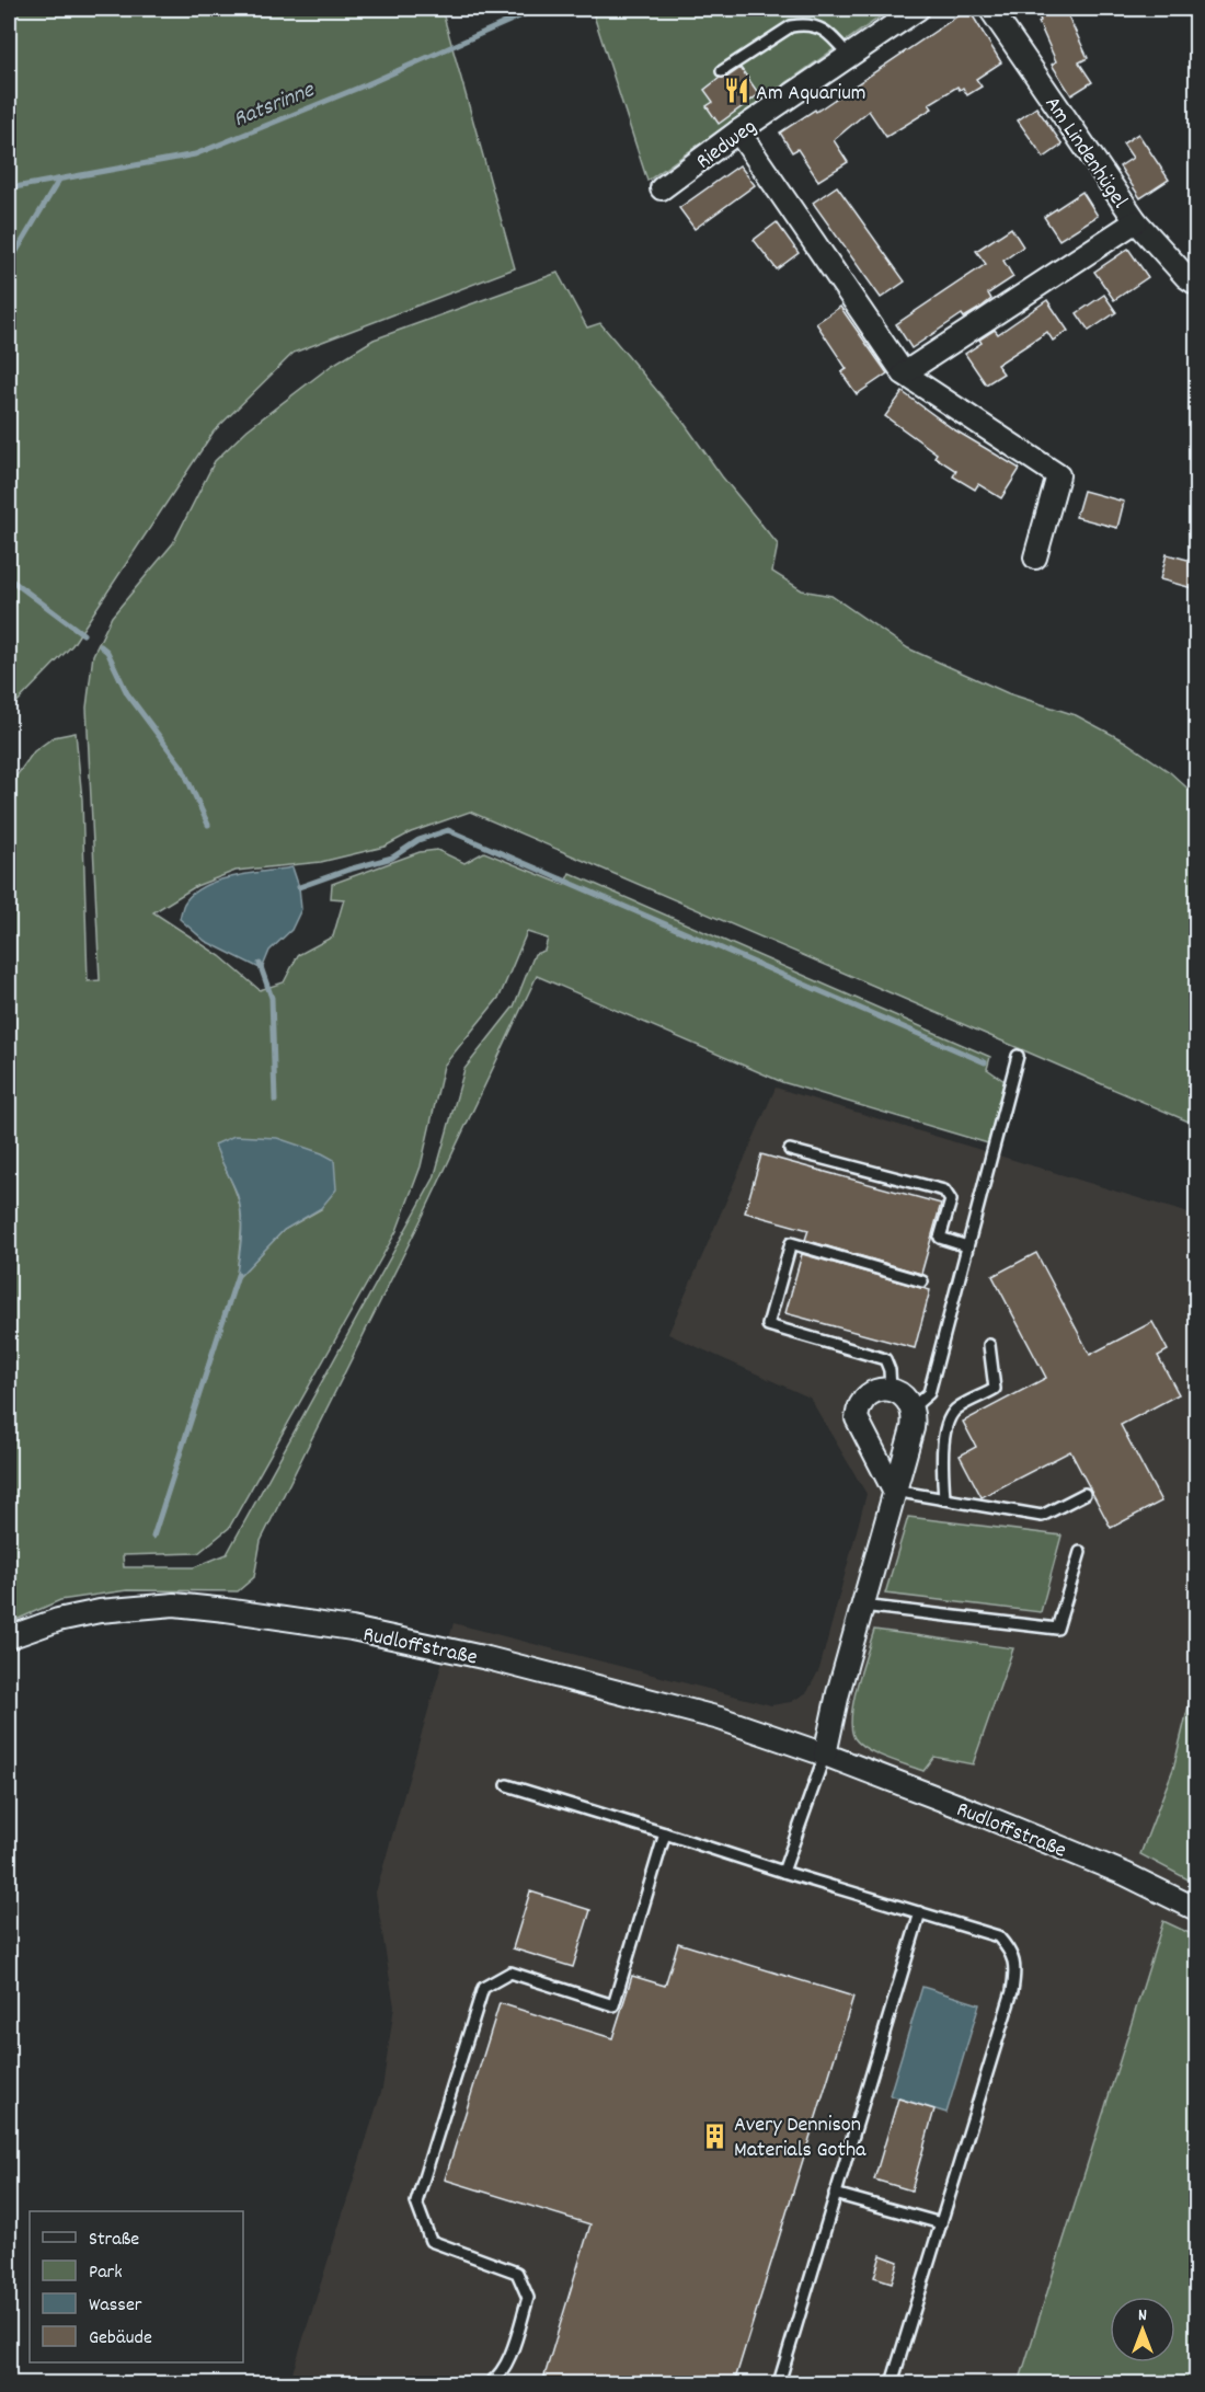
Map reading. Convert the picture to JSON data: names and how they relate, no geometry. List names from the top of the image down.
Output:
{
  "streets": {
    "street": ["Riedweg", "Am Lindenhügel", "Rudloffstraße"]
  },
  "water": ["Ratsrinne"],
  "places": {
    "restaurant": ["Am Aquarium"],
    "building": ["Avery Dennison Materials Gotha"]
  },
  "legend": [
    "Straße",
    "Park",
    "Wasser",
    "Gebäude"
  ],
  "north": "top"
}
